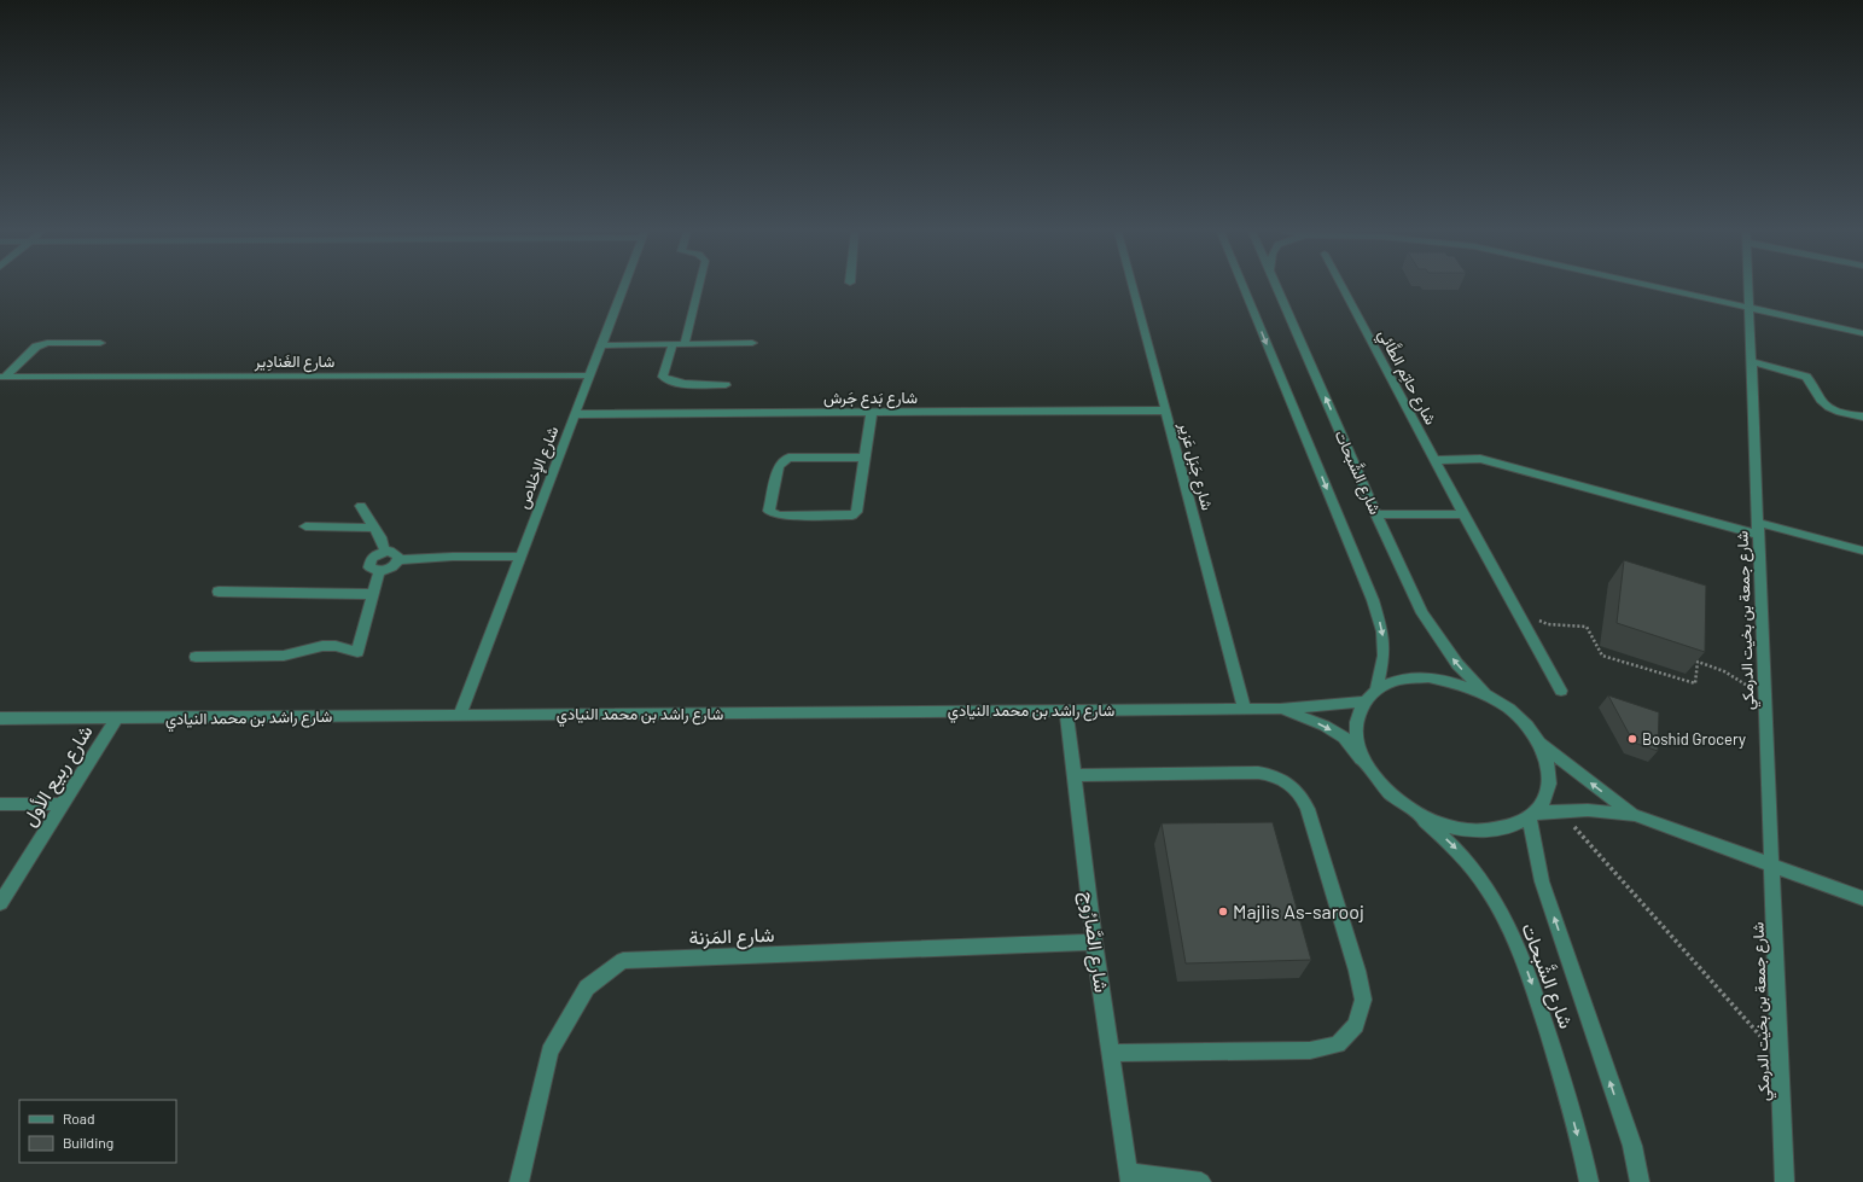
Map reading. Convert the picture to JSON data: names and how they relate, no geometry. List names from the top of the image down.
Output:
{
  "streets": {
    "street": [
      "شارع الغَنادِير",
      "شارع حاتِم الطَّائي",
      "شارع بَدع جَرش",
      "شارع جَبَل عَزير",
      "شارع الإخلاص",
      "شارع الشَّبحات",
      "شارع جمعة بن بخيت الدرمكي",
      "شارع راشد بن محمد النيادي",
      "شارع ربيع الأول",
      "شارع المَزنة",
      "شارع الصَّارُوج"
    ]
  },
  "crossings": [
    ["شارع الغَنادِير", "شارع الإخلاص"],
    ["شارع بَدع جَرش", "شارع جَبَل عَزير"],
    ["شارع بَدع جَرش", "شارع الإخلاص"],
    ["شارع جَبَل عَزير", "شارع راشد بن محمد النيادي"],
    ["شارع الإخلاص", "شارع راشد بن محمد النيادي"],
    ["شارع الشَّبحات", "شارع راشد بن محمد النيادي"],
    ["شارع راشد بن محمد النيادي", "شارع ربيع الأول"],
    ["شارع راشد بن محمد النيادي", "شارع الصَّارُوج"],
    ["شارع المَزنة", "شارع الصَّارُوج"]
  ],
  "places": ["Boshid Grocery", "Majlis As-sarooj"],
  "legend": ["Road", "Building"]
}
